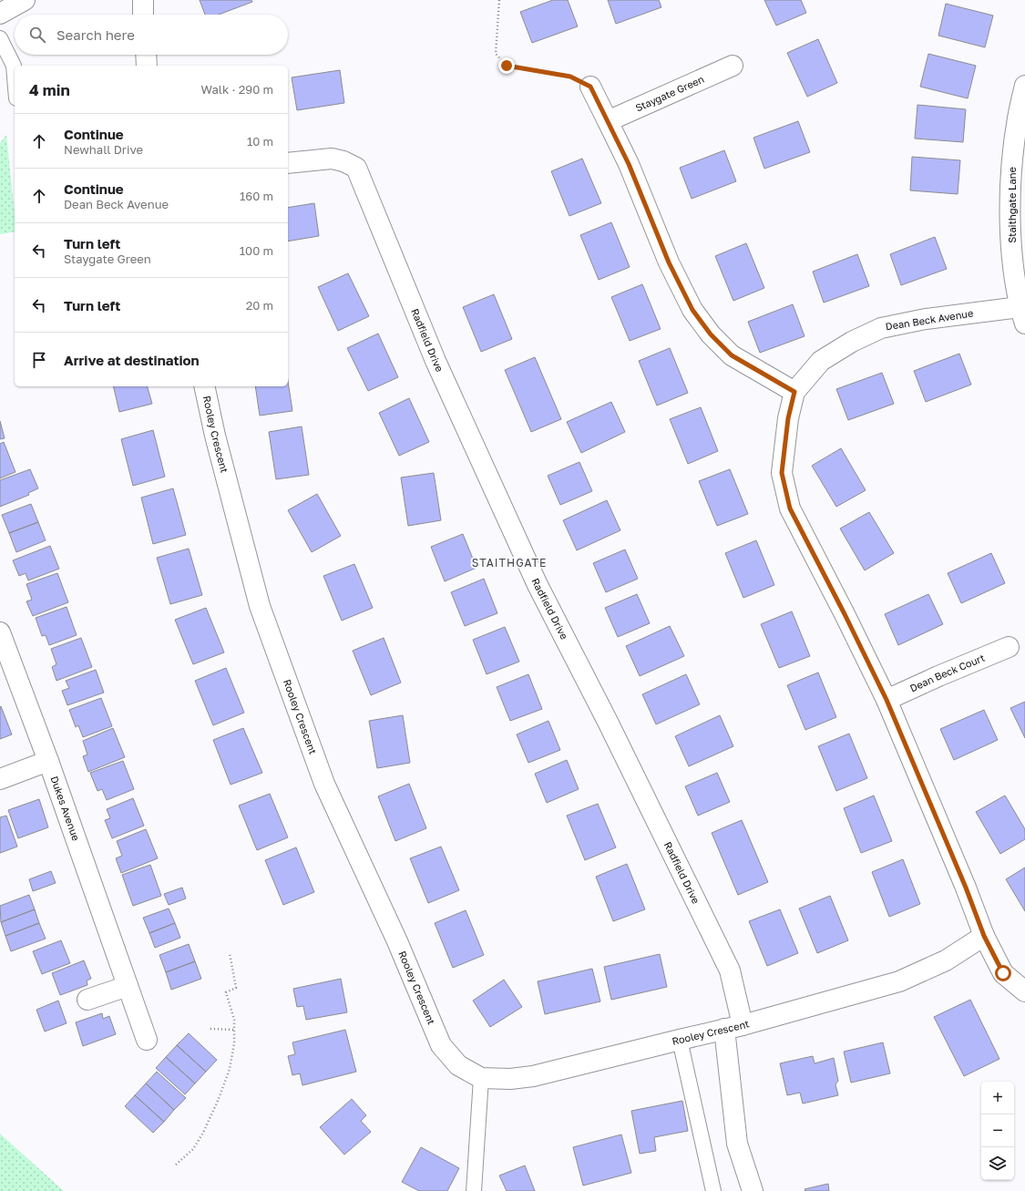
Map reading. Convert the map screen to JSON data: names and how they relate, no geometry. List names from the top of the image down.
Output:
{
  "streets": {
    "main road": [
      "Staygate Green",
      "Staithgate Lane",
      "Dean Beck Avenue",
      "Radfield Drive",
      "Rooley Crescent",
      "Dean Beck Court",
      "Dukes Avenue"
    ]
  },
  "crossings": [
    ["Staithgate Lane", "Dean Beck Avenue"],
    ["Dean Beck Avenue", "Rooley Crescent"],
    ["Dean Beck Avenue", "Dean Beck Court"],
    ["Radfield Drive", "Rooley Crescent"]
  ],
  "districts": ["STAITHGATE"],
  "page": {
    "search": "Search here",
    "heading": ["4 min", "Walk · 290 m"],
    "list": [
      ["Continue", "Newhall Drive", "10 m"],
      ["Continue", "Dean Beck Avenue", "160 m"],
      ["Turn left", "Staygate Green", "100 m"],
      ["Turn left", "20 m"],
      "Arrive at destination"
    ],
    "map_buttons": ["+", "−"]
  }
}
